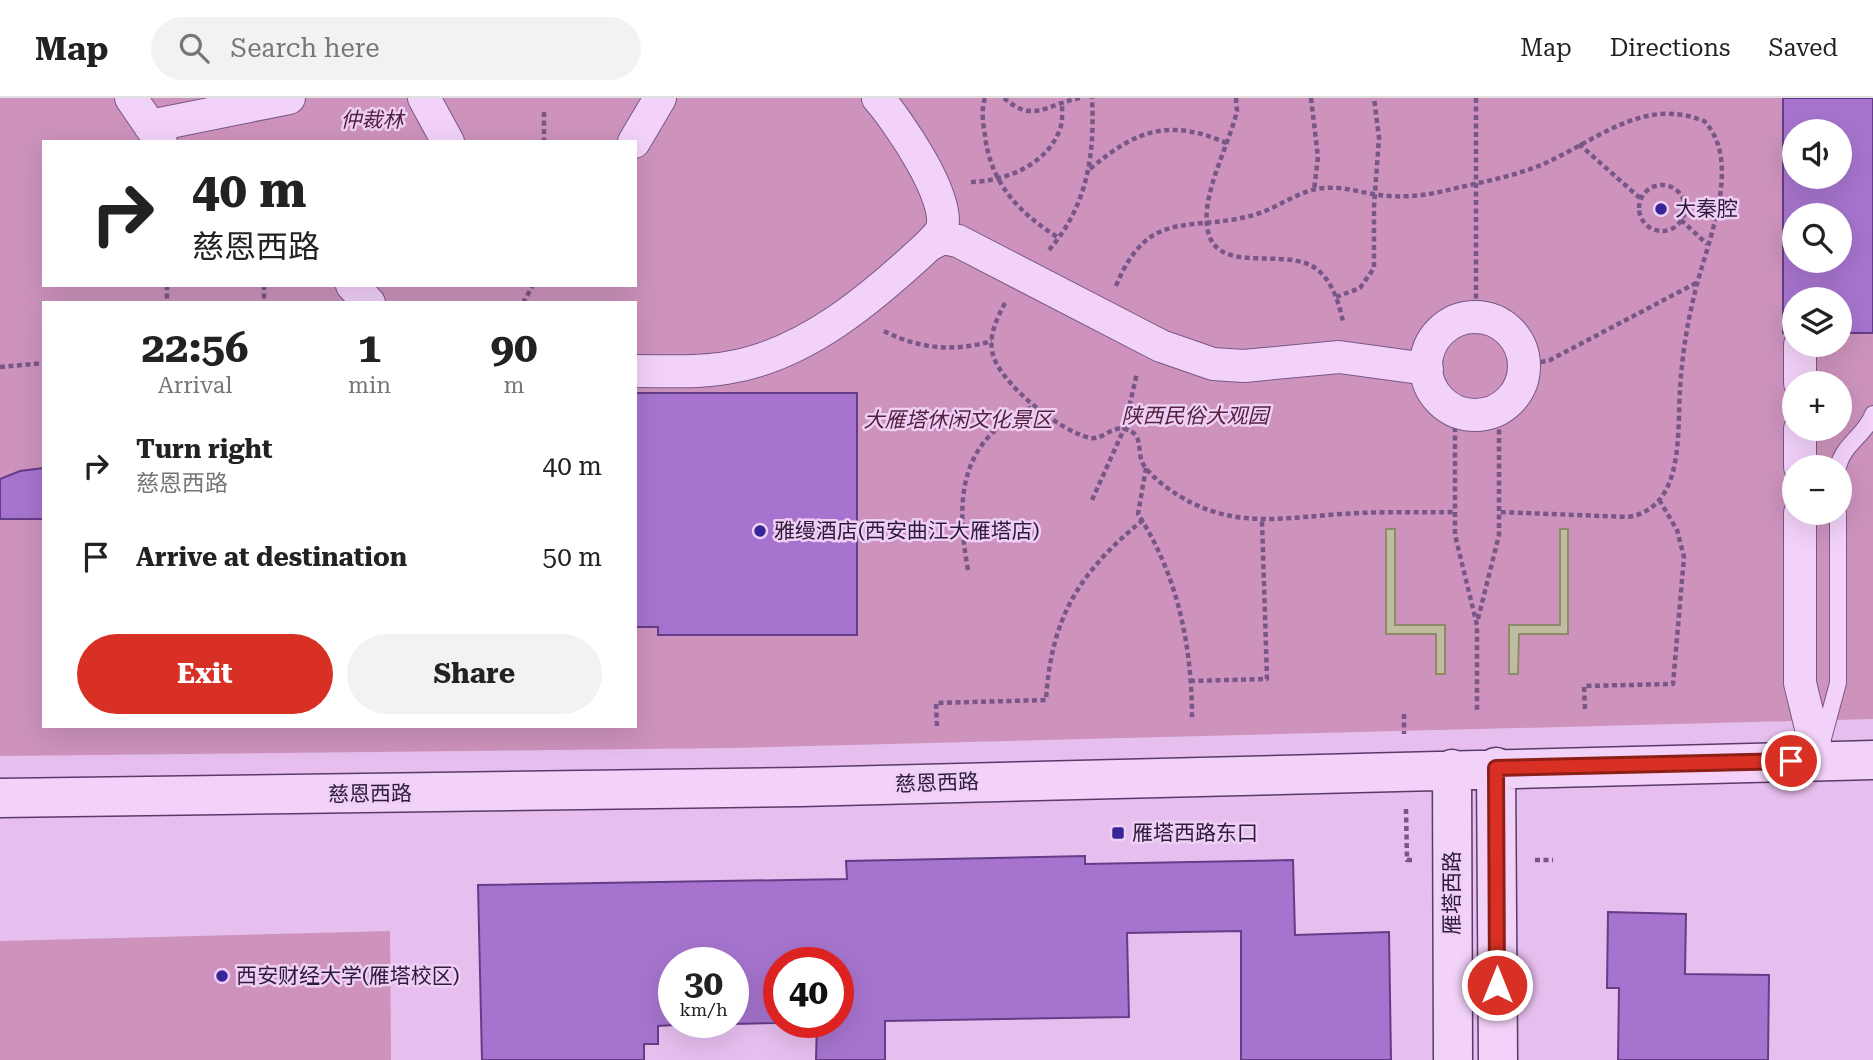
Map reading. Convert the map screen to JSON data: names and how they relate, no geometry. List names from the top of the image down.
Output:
{
  "streets": {
    "main road": ["慈恩西路", "雁塔西路"]
  },
  "crossings": [
    ["慈恩西路", "雁塔西路"]
  ],
  "parks": ["仲裁林", "陕西民俗大观园", "大雁塔休闲文化景区"],
  "places": {
    "other": ["大秦腔", "雅缦酒店(西安曲江大雁塔店)", "西安财经大学(雁塔校区)"],
    "transit": ["雁塔西路东口"]
  },
  "page": {
    "header": "Map",
    "search": "Search here",
    "nav": ["Map", "Directions", "Saved"],
    "map_buttons": ["+", "−"],
    "turn": ["40 m", "慈恩西路"],
    "eta": [
      "22:56",
      "Arrival",
      "1",
      "min",
      "90",
      "m"
    ],
    "list": [
      {
        "name": "Turn right",
        "note": "慈恩西路",
        "value": "40 m"
      },
      {
        "name": "Arrive at destination",
        "value": "50 m"
      }
    ],
    "buttons": ["Exit", "Share"],
    "speed": "30 km/h",
    "limit": "40"
  }
}
